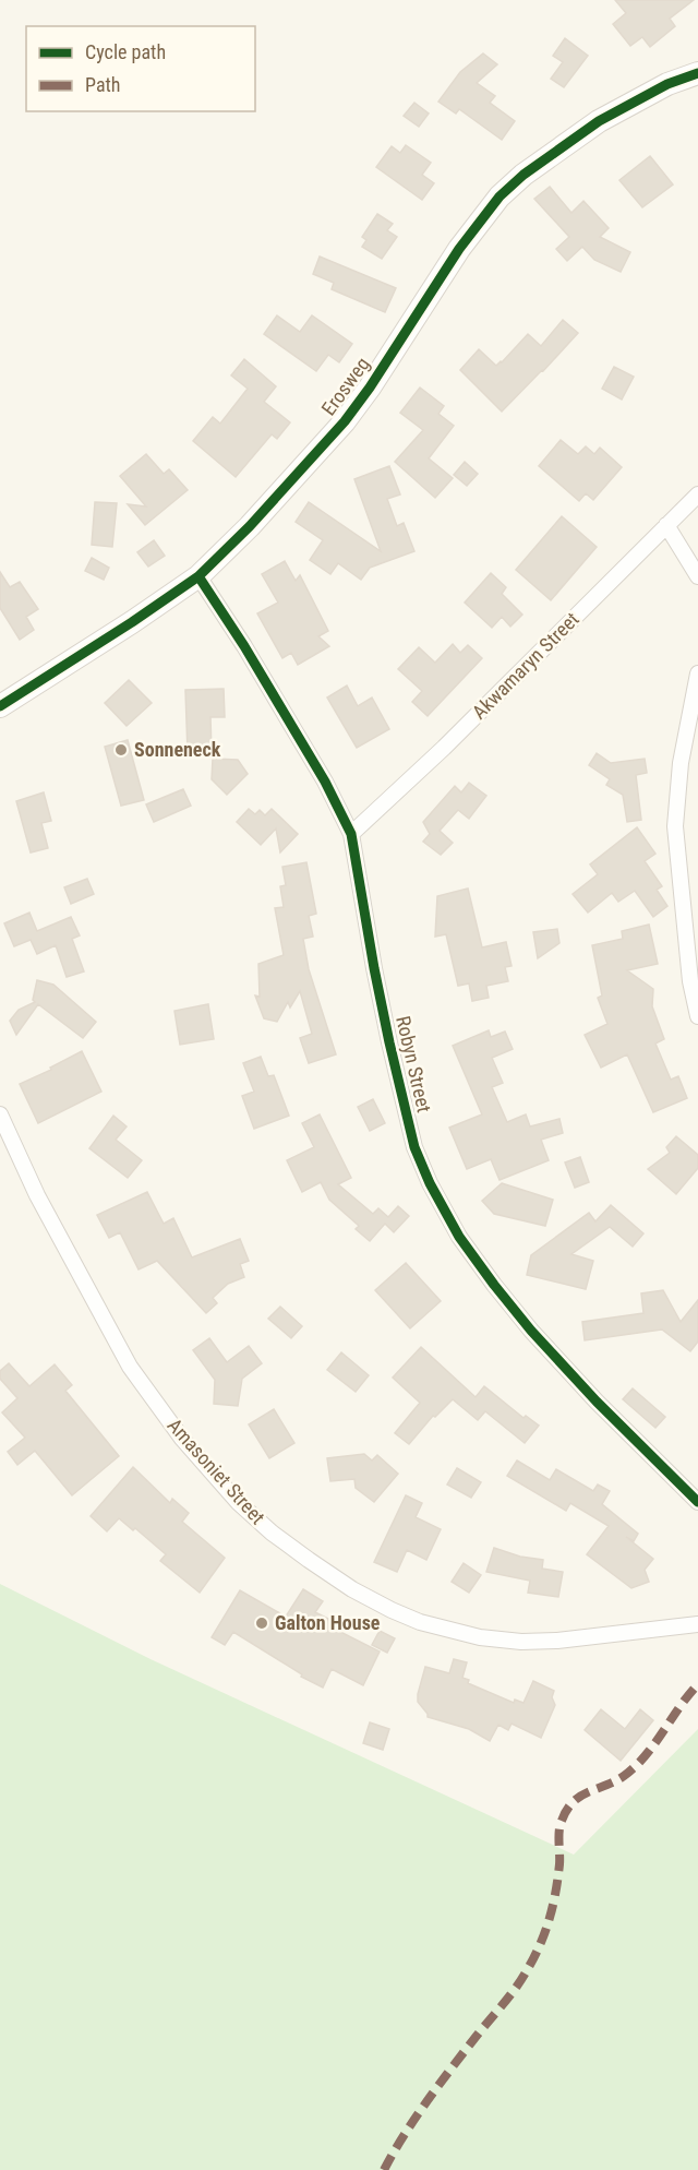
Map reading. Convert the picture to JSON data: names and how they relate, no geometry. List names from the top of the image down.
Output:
{
  "streets": {
    "street": [
      "Erosweg",
      "Akwamaryn Street",
      "Robyn Street",
      "Amasoniet Street"
    ]
  },
  "crossings": [
    ["Erosweg", "Robyn Street"],
    ["Akwamaryn Street", "Robyn Street"]
  ],
  "places": ["Sonneneck", "Galton House"],
  "legend": ["Cycle path", "Path"]
}
